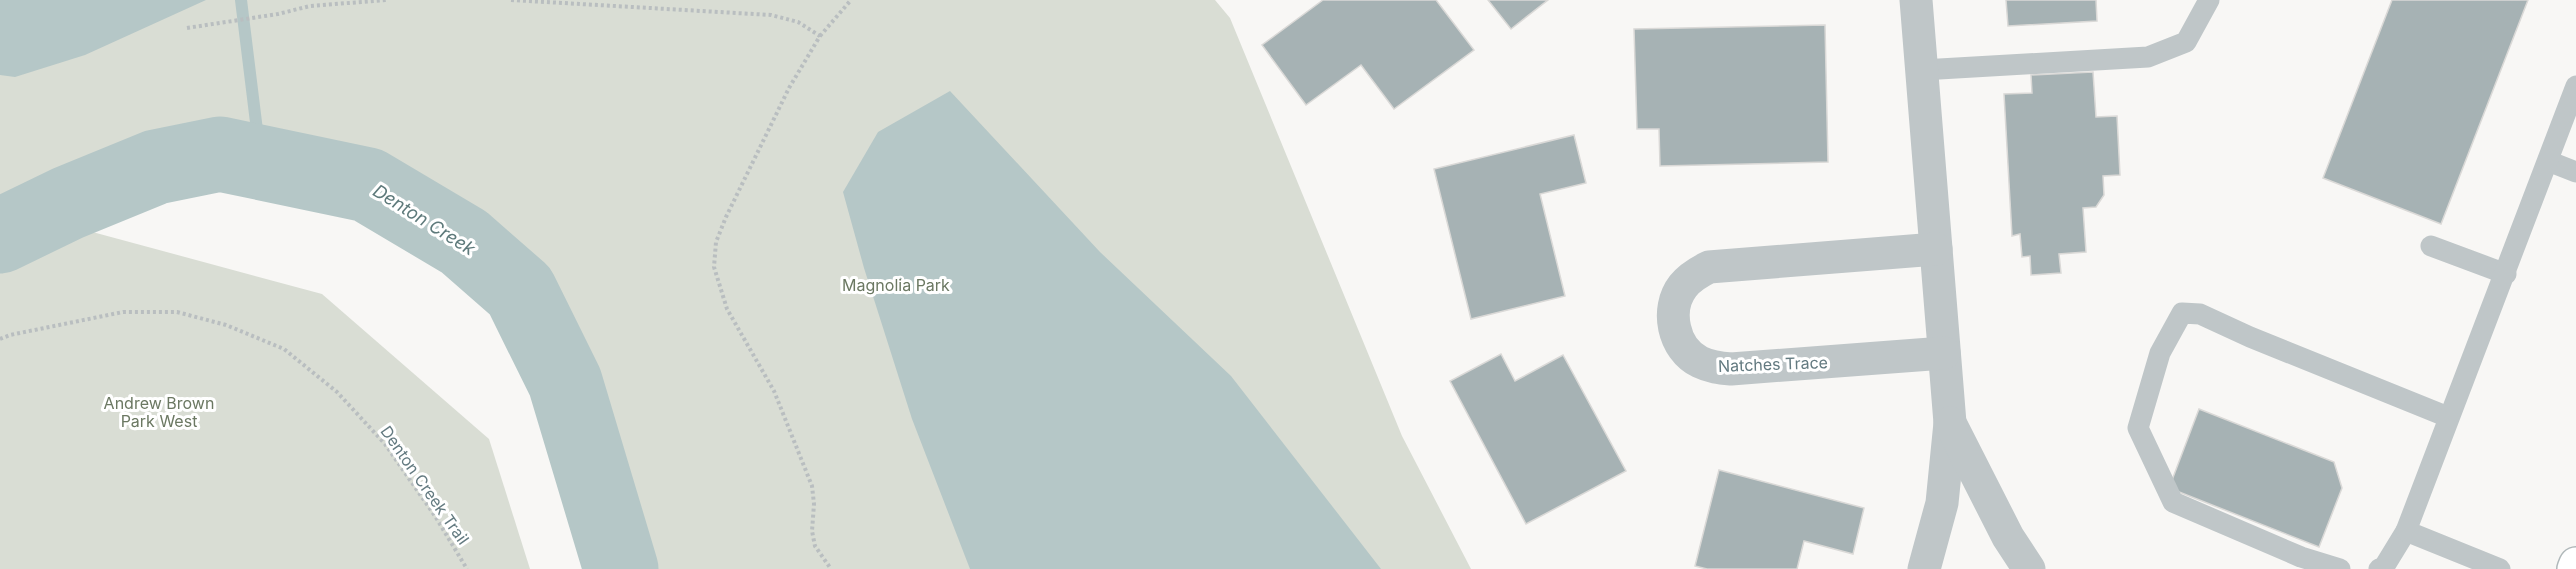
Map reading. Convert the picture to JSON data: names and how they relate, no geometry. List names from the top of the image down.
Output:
{
  "streets": {
    "street": ["Natches Trace"],
    "path": ["Denton Creek Trail"]
  },
  "water": ["Denton Creek"],
  "parks": ["Magnolia Park", "Andrew Brown Park West"]
}
